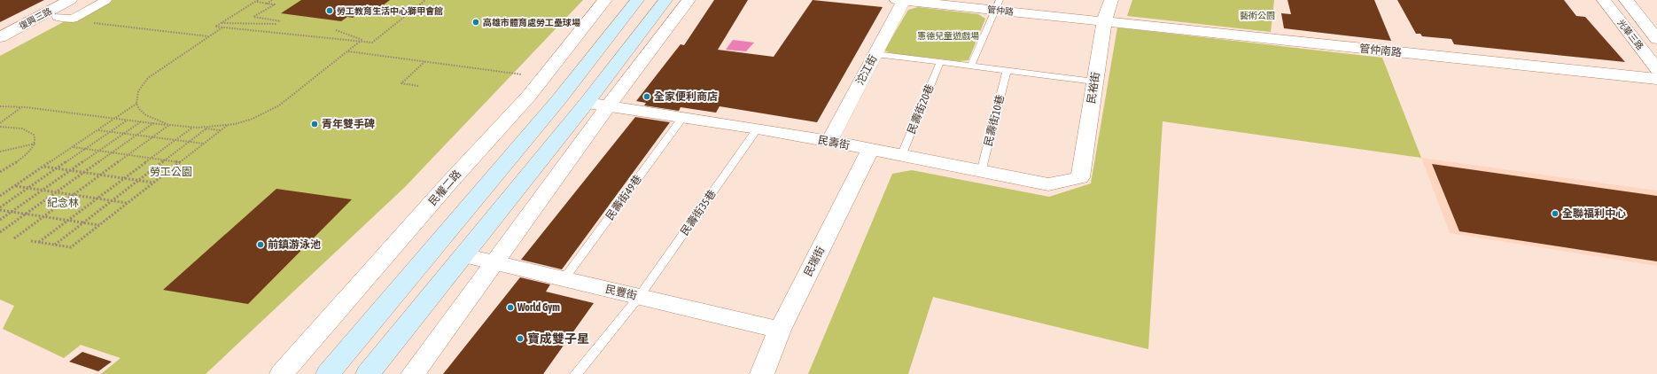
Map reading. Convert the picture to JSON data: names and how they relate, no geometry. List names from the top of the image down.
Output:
{
  "streets": {
    "street": [
      "管仲路",
      "復興三路",
      "光華三路",
      "管仲南路",
      "沱江街",
      "民裕街",
      "民壽街",
      "民權二路",
      "民瑞街",
      "民豐街"
    ],
    "lane": [
      "民壽街20巷",
      "民壽街10巷",
      "民壽街49巷",
      "民壽街35巷"
    ]
  },
  "crossings": [
    ["管仲路", "管仲南路"],
    ["管仲路", "沱江街"],
    ["管仲路", "民裕街"],
    ["管仲南路", "民裕街"],
    ["沱江街", "民壽街"],
    ["民裕街", "民壽街"],
    ["民壽街20巷", "民壽街"],
    ["民壽街10巷", "民壽街"],
    ["民壽街", "民壽街49巷"],
    ["民壽街", "民壽街35巷"],
    ["民壽街", "民瑞街"],
    ["民壽街49巷", "民豐街"],
    ["民壽街35巷", "民豐街"],
    ["民瑞街", "民豐街"]
  ],
  "parks": [
    "藝術公園",
    "憲德兒童遊戲場",
    "勞工公園",
    "紀念林"
  ],
  "places": [
    "勞工教育生活中心獅甲會館",
    "高雄市體育處勞工壘球場",
    "全家便利商店",
    "青年雙手碑",
    "全聯福利中心",
    "前鎮游泳池",
    "World Gym",
    "寶成雙子星"
  ]
}
